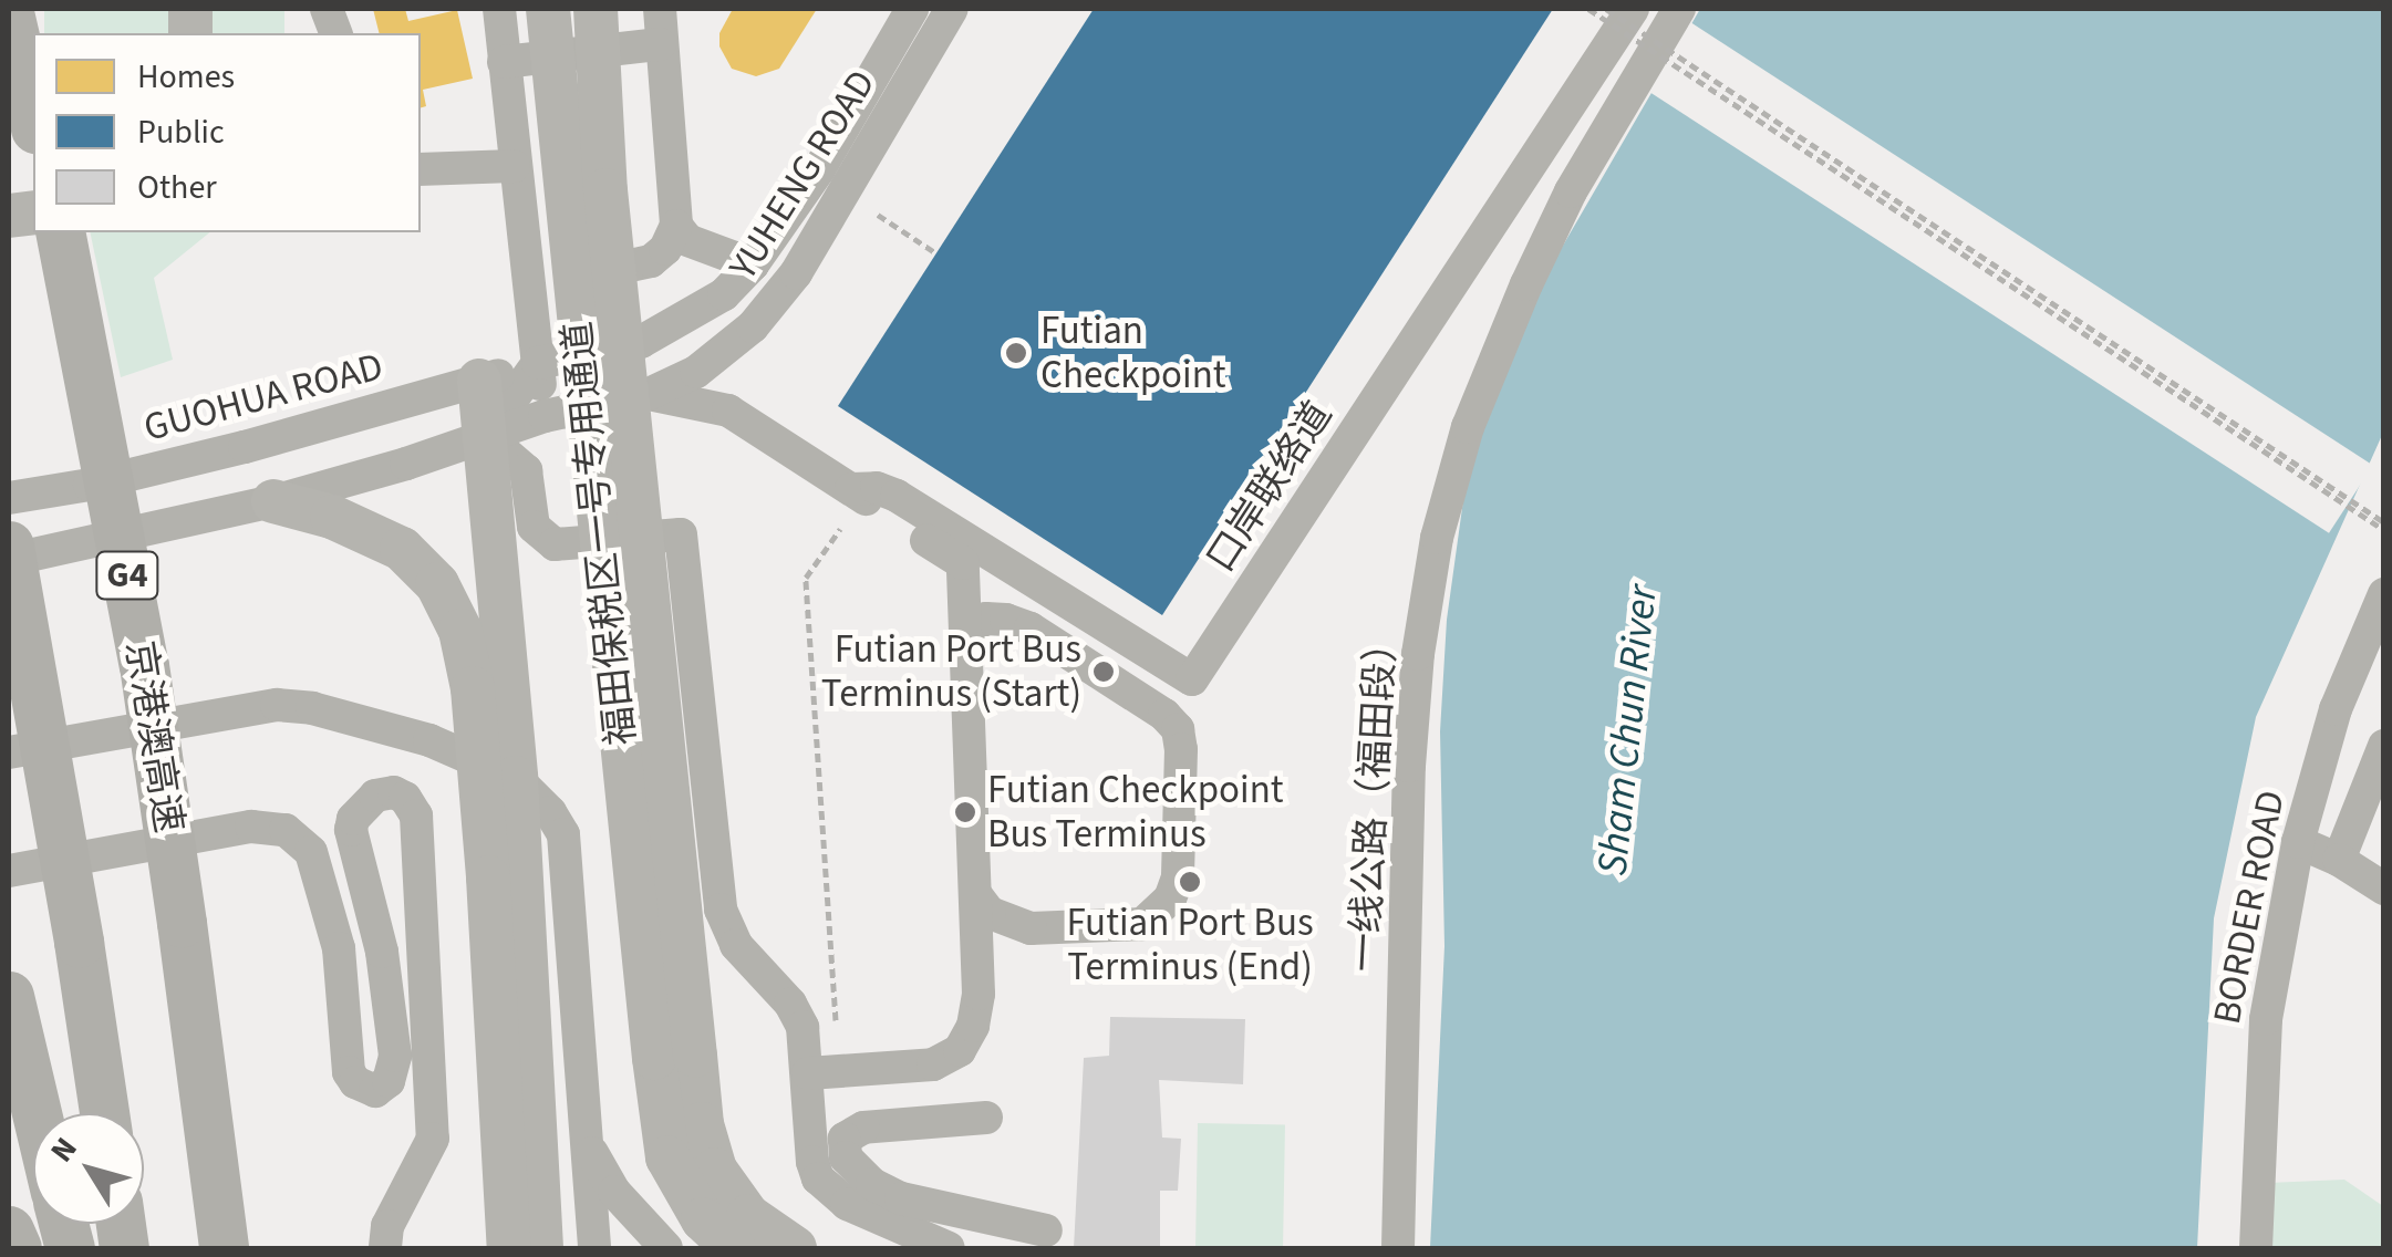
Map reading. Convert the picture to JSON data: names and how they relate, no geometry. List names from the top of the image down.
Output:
{
  "streets": {
    "highway": ["G4", "京港澳高速"],
    "main road": ["福田保税区一号专用通道"],
    "street": [
      "YUHENG ROAD",
      "GUOHUA ROAD",
      "口岸联络道",
      "一线公路（福田段）",
      "BORDER ROAD"
    ]
  },
  "crossings": [
    ["YUHENG ROAD", "GUOHUA ROAD"]
  ],
  "water": ["Sham Chun River"],
  "places": [
    "Futian Checkpoint",
    "Futian Port Bus Terminus (Start)",
    "Futian Checkpoint Bus Terminus",
    "Futian Port Bus Terminus (End)"
  ],
  "legend": ["Homes", "Public", "Other"],
  "north": "top left"
}
